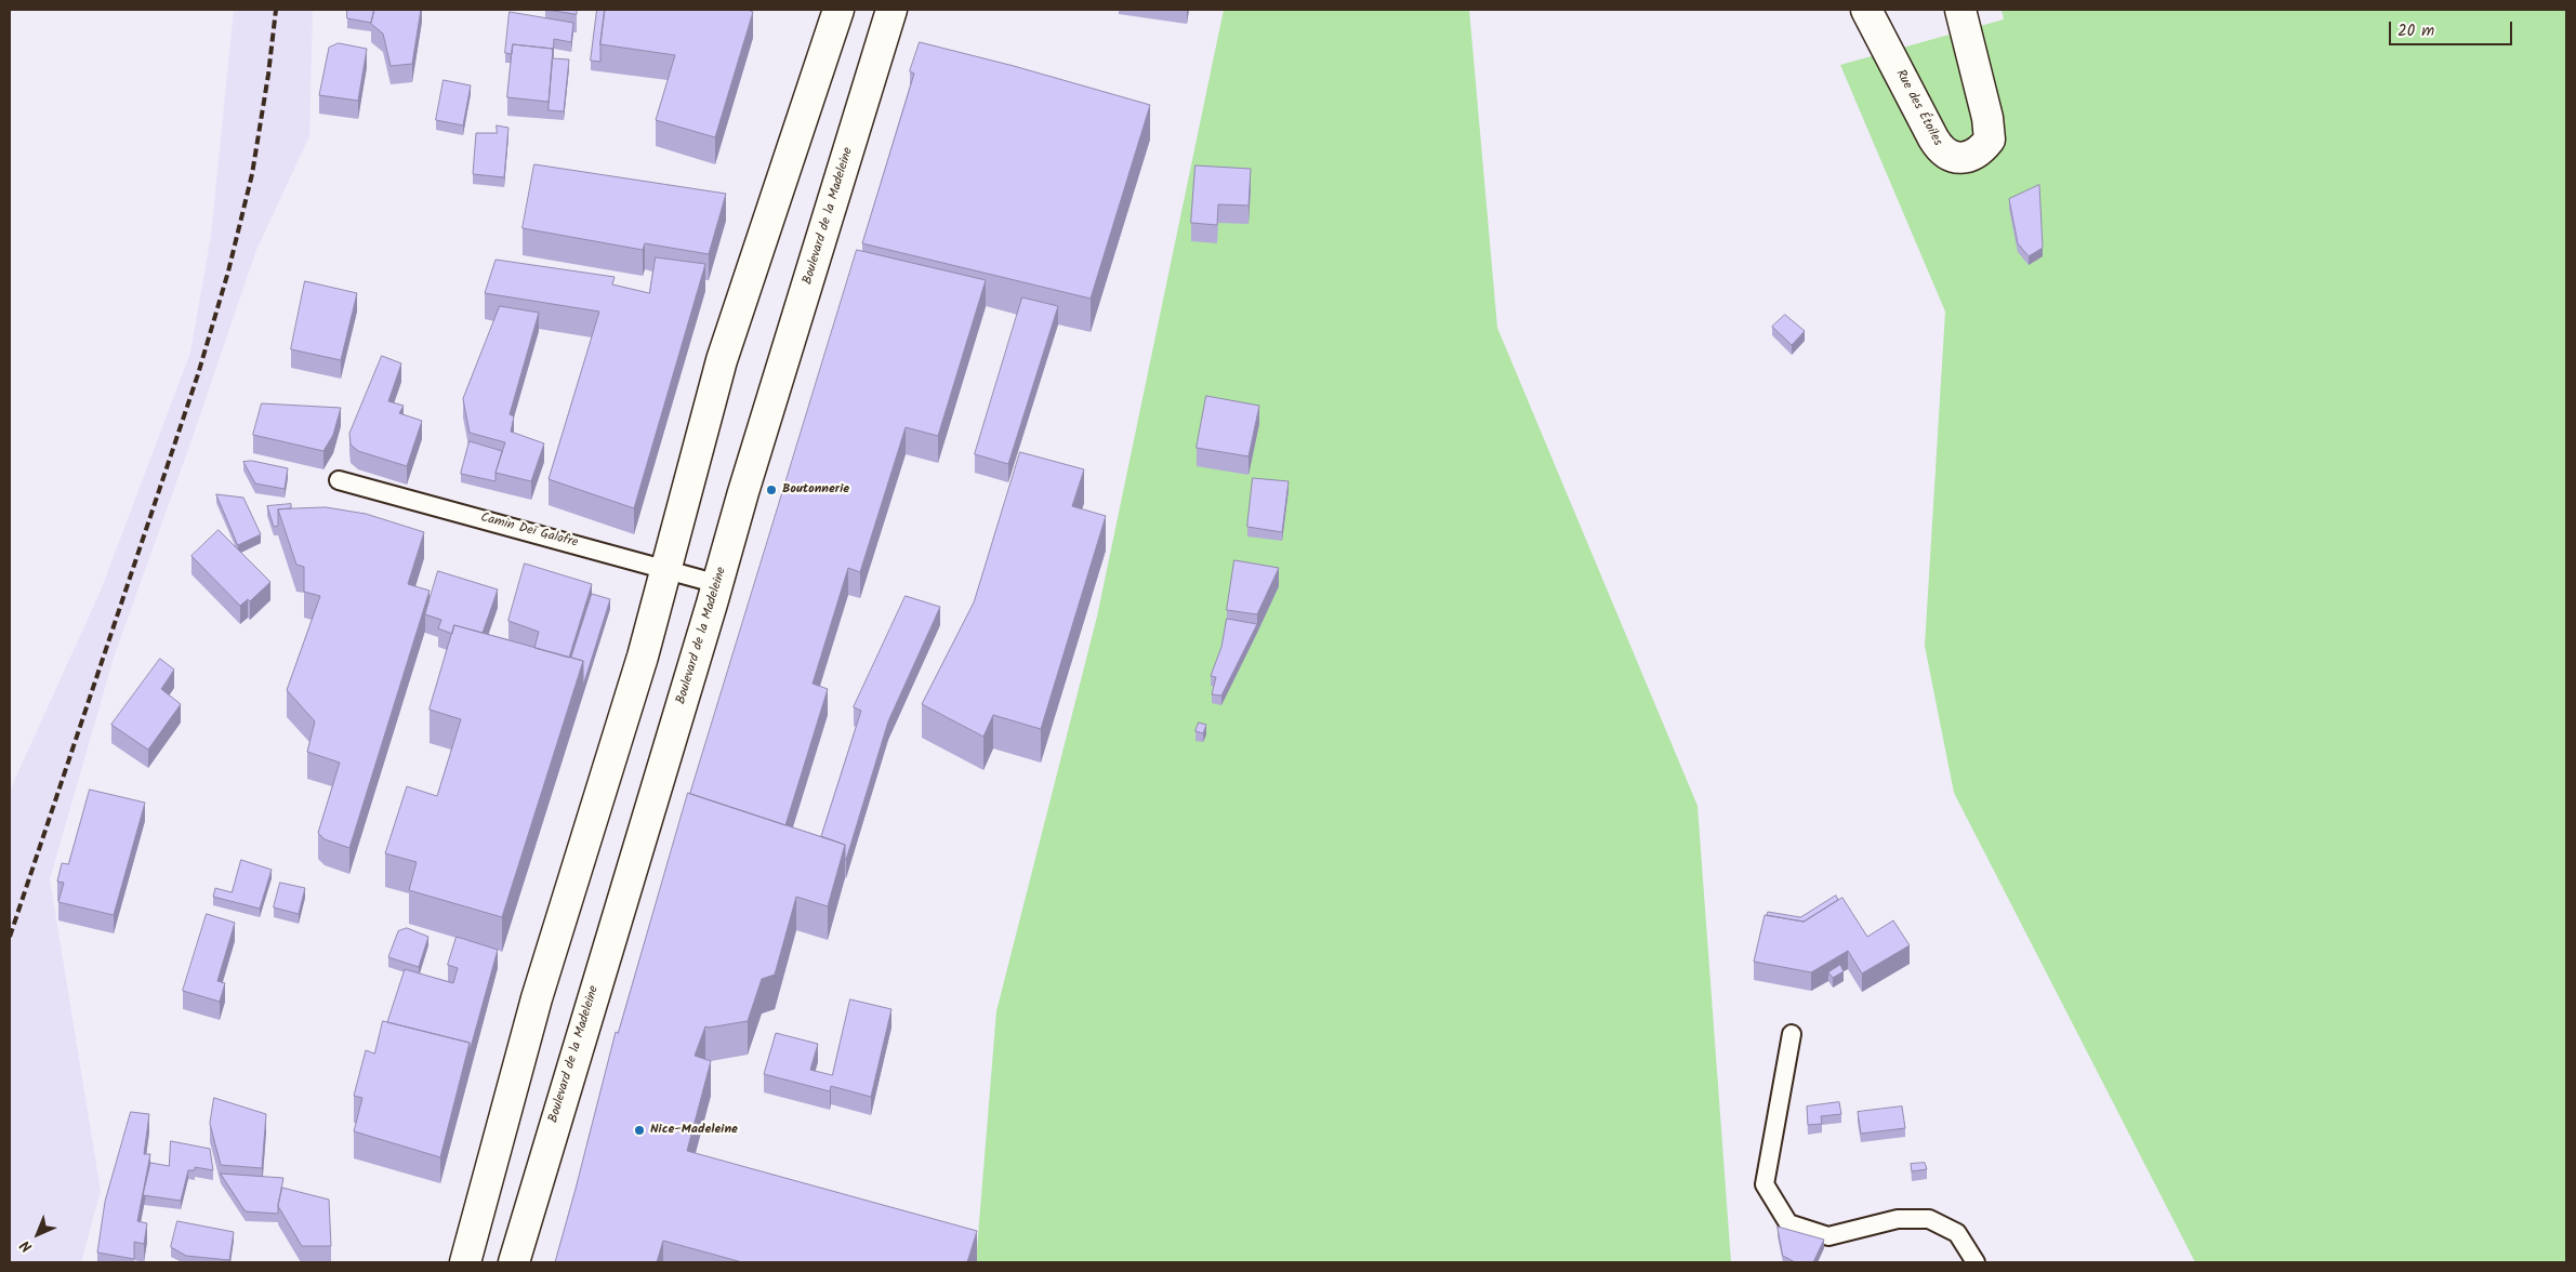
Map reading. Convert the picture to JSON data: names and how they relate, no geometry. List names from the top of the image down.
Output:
{
  "streets": {
    "street": ["Rue des Étoiles", "Boulevard de la Madeleine"],
    "lane": ["Camin Deï Galofre"]
  },
  "crossings": [
    ["Boulevard de la Madeleine", "Camin Deï Galofre"]
  ],
  "places": ["Boutonnerie", "Nice-Madeleine"],
  "scale_bar": "20 m",
  "north": "bottom left"
}
